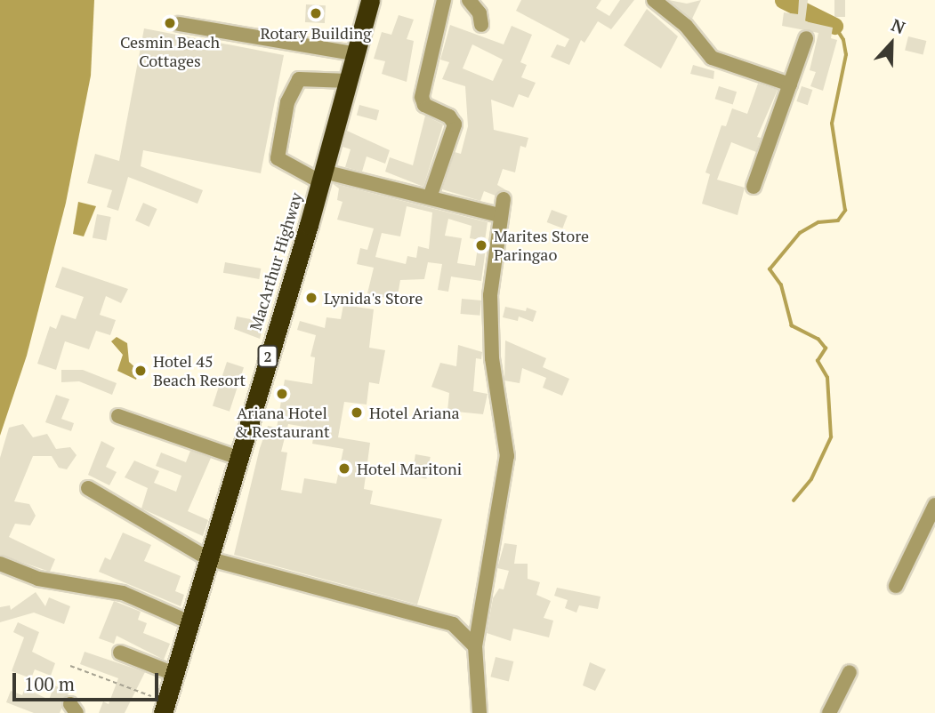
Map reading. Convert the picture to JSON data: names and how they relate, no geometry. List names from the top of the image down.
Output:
{
  "streets": {
    "highway": ["MacArthur Highway", "2"]
  },
  "places": [
    "Rotary Building",
    "Cesmin Beach Cottages",
    "Marites Store Paringao",
    "Lynida's Store",
    "Hotel 45 Beach Resort",
    "Ariana Hotel & Restaurant",
    "Hotel Ariana",
    "Hotel Maritoni"
  ],
  "scale_bar": "100 m",
  "north": "top"
}
